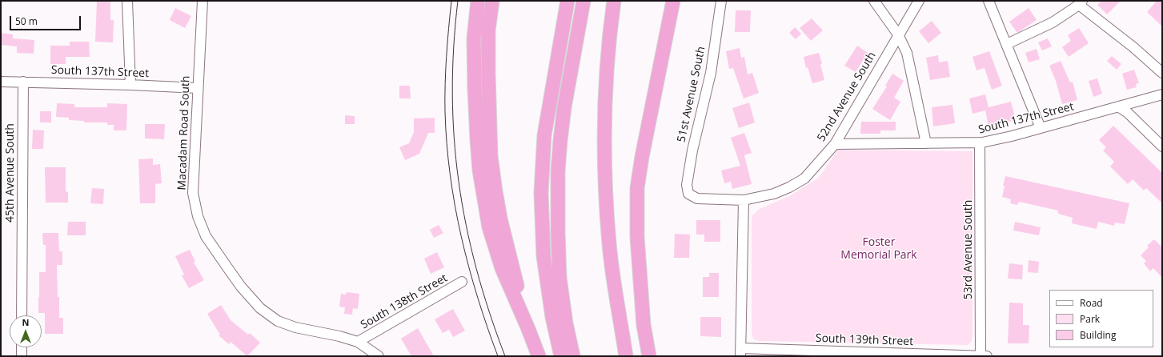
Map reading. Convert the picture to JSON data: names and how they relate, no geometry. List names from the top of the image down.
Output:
{
  "streets": {
    "street": [
      "South 137th Street",
      "51st Avenue South",
      "52nd Avenue South",
      "Macadam Road South",
      "45th Avenue South",
      "53rd Avenue South",
      "South 138th Street",
      "South 139th Street"
    ]
  },
  "crossings": [
    ["South 137th Street", "52nd Avenue South"],
    ["South 137th Street", "Macadam Road South"],
    ["South 137th Street", "45th Avenue South"],
    ["South 137th Street", "53rd Avenue South"],
    ["51st Avenue South", "52nd Avenue South"],
    ["Macadam Road South", "South 138th Street"],
    ["53rd Avenue South", "South 139th Street"]
  ],
  "parks": ["Foster Memorial Park"],
  "legend": ["Road", "Park", "Building"],
  "scale_bar": "50 m",
  "north": "top"
}
